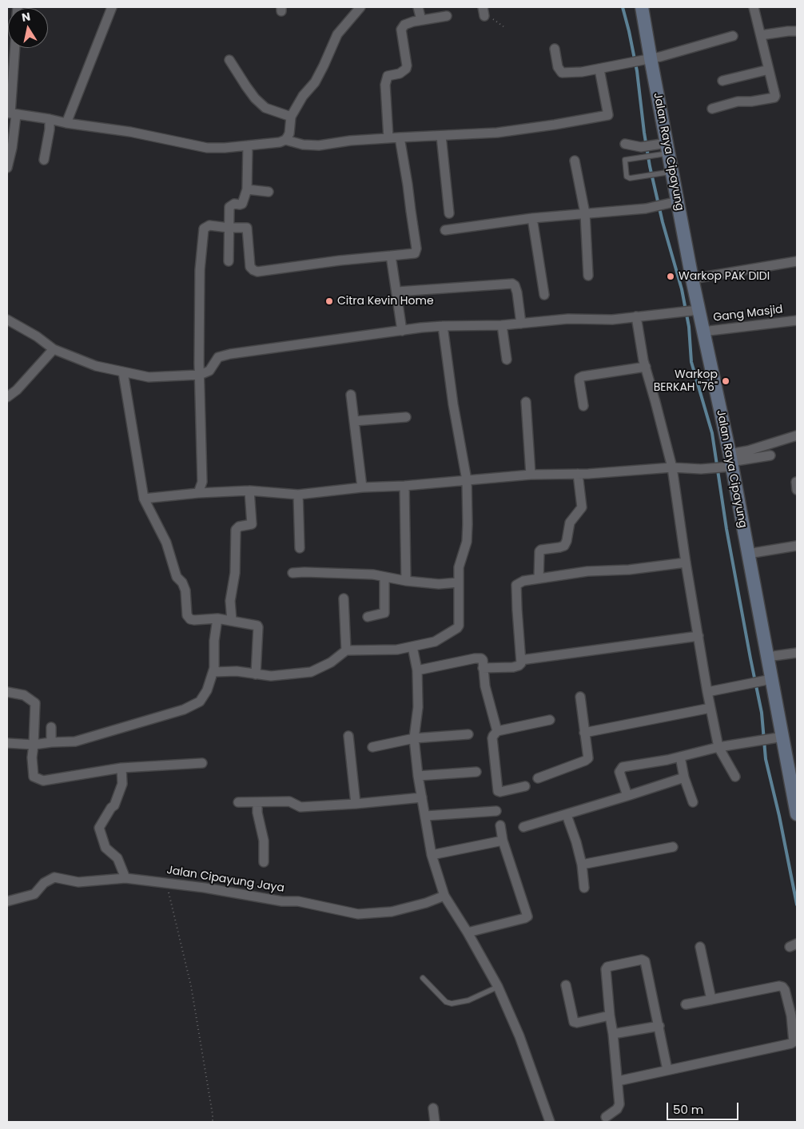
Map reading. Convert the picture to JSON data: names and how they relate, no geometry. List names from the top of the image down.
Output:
{
  "streets": {
    "main road": ["Jalan Raya Cipayung"],
    "street": ["Gang Masjid", "Jalan Cipayung Jaya"]
  },
  "crossings": [
    ["Jalan Raya Cipayung", "Gang Masjid"]
  ],
  "places": ["Warkop PAK DIDI", "Citra Kevin Home", "Warkop BERKAH \"76\""],
  "scale_bar": "50 m",
  "north": "top"
}
